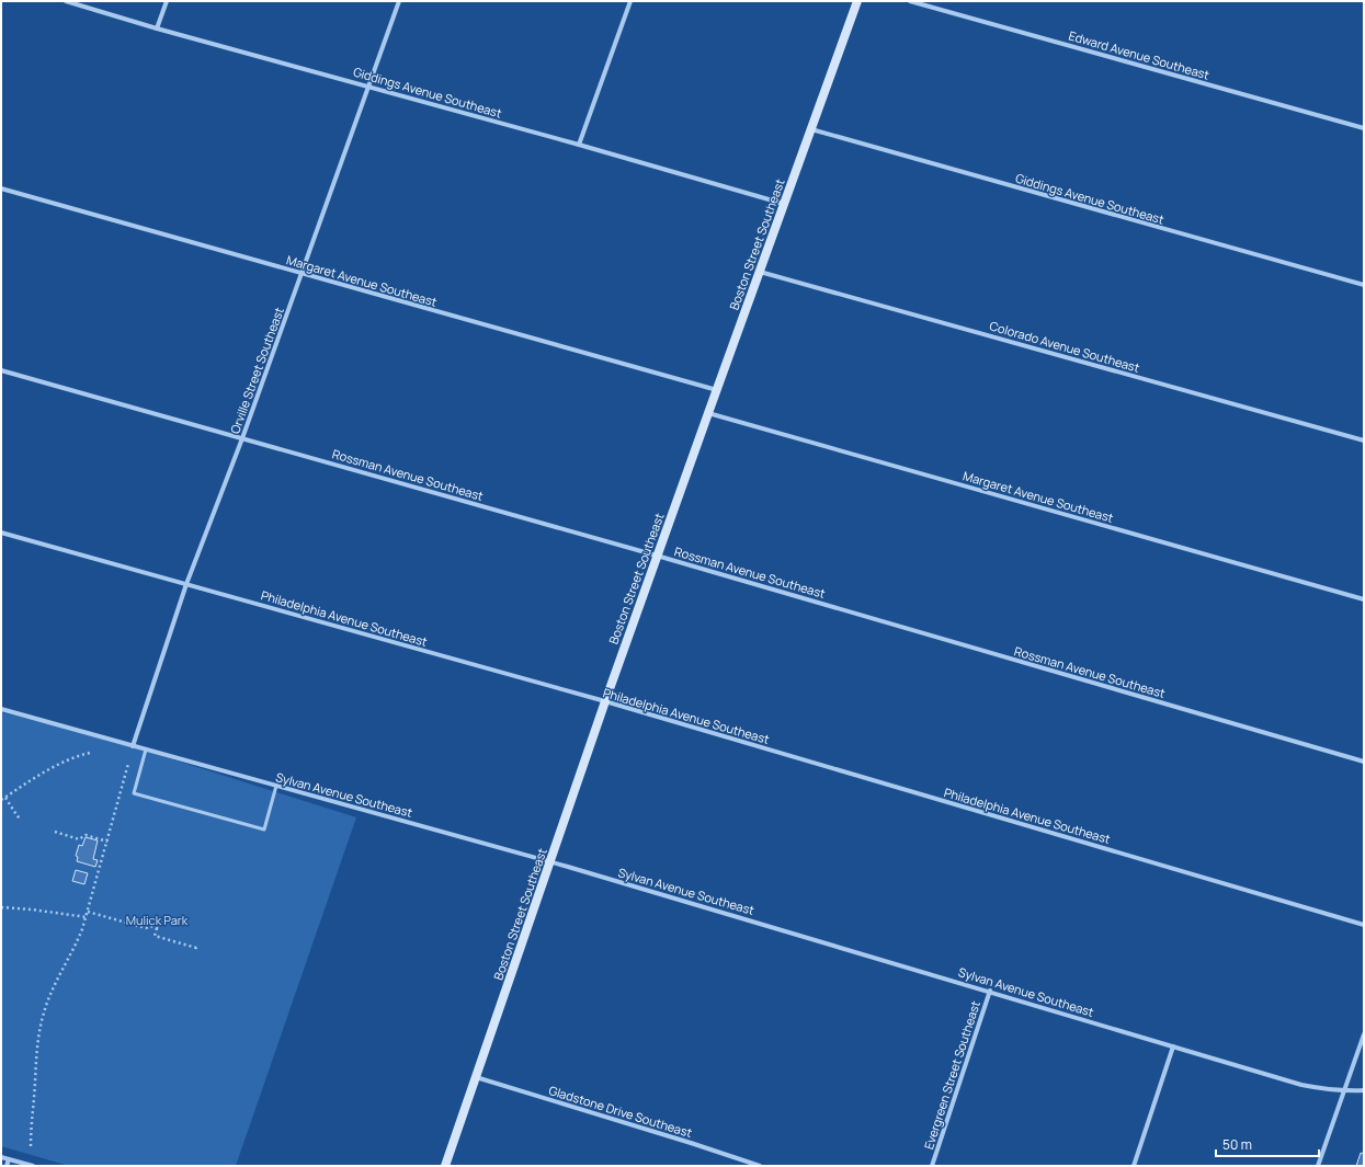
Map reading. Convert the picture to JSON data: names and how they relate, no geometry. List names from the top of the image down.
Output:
{
  "streets": {
    "street": [
      "Edward Avenue Southeast",
      "Giddings Avenue Southeast",
      "Boston Street Southeast",
      "Margaret Avenue Southeast",
      "Colorado Avenue Southeast",
      "Orville Street Southeast",
      "Rossman Avenue Southeast",
      "Philadelphia Avenue Southeast",
      "Sylvan Avenue Southeast",
      "Evergreen Street Southeast",
      "Gladstone Drive Southeast"
    ]
  },
  "crossings": [
    ["Giddings Avenue Southeast", "Boston Street Southeast"],
    ["Giddings Avenue Southeast", "Orville Street Southeast"],
    ["Boston Street Southeast", "Margaret Avenue Southeast"],
    ["Boston Street Southeast", "Colorado Avenue Southeast"],
    ["Boston Street Southeast", "Rossman Avenue Southeast"],
    ["Boston Street Southeast", "Philadelphia Avenue Southeast"],
    ["Boston Street Southeast", "Sylvan Avenue Southeast"],
    ["Boston Street Southeast", "Gladstone Drive Southeast"],
    ["Margaret Avenue Southeast", "Orville Street Southeast"],
    ["Orville Street Southeast", "Rossman Avenue Southeast"],
    ["Orville Street Southeast", "Philadelphia Avenue Southeast"],
    ["Orville Street Southeast", "Sylvan Avenue Southeast"],
    ["Sylvan Avenue Southeast", "Evergreen Street Southeast"]
  ],
  "parks": ["Mulick Park"],
  "scale_bar": "50 m"
}
